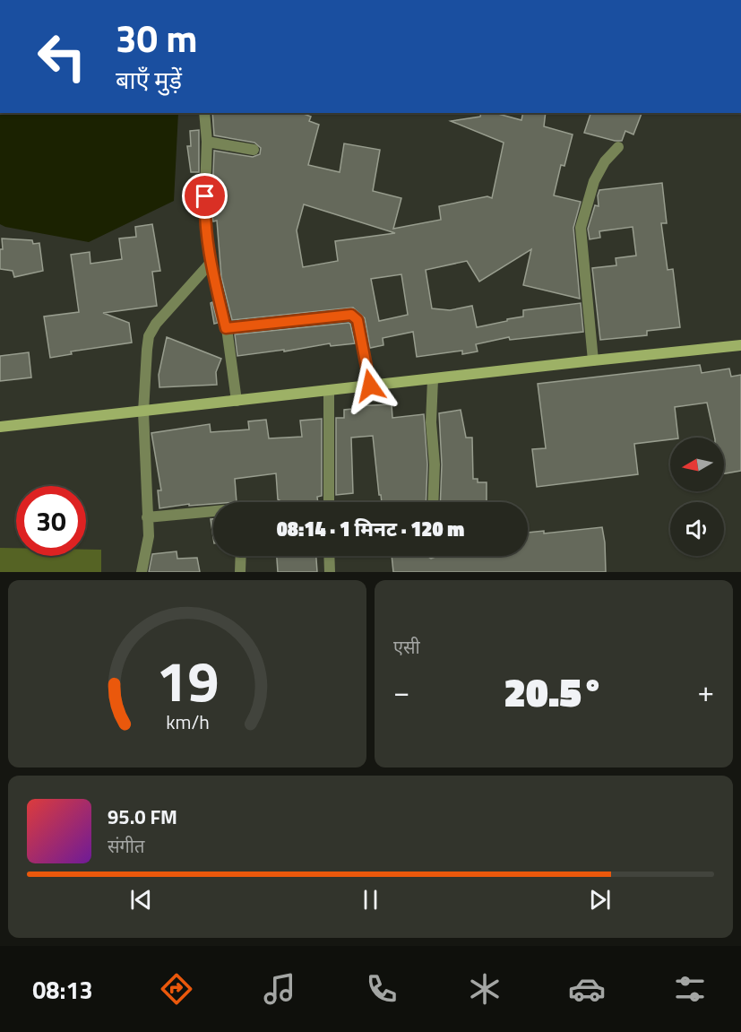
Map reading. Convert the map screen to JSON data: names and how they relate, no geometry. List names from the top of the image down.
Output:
{
  "north": "left",
  "page": {
    "turn": ["30 m", "बाएँ मुड़ें"],
    "limit": "30",
    "trip": "08:14 · 1 मिनट · 120 m",
    "tile": "एसी",
    "heat": ["−", "20.5°", "+"],
    "song": ["95.0 FM", "संगीत"],
    "tabs": "08:13",
    "gauge": ["19", "km/h"]
  }
}
